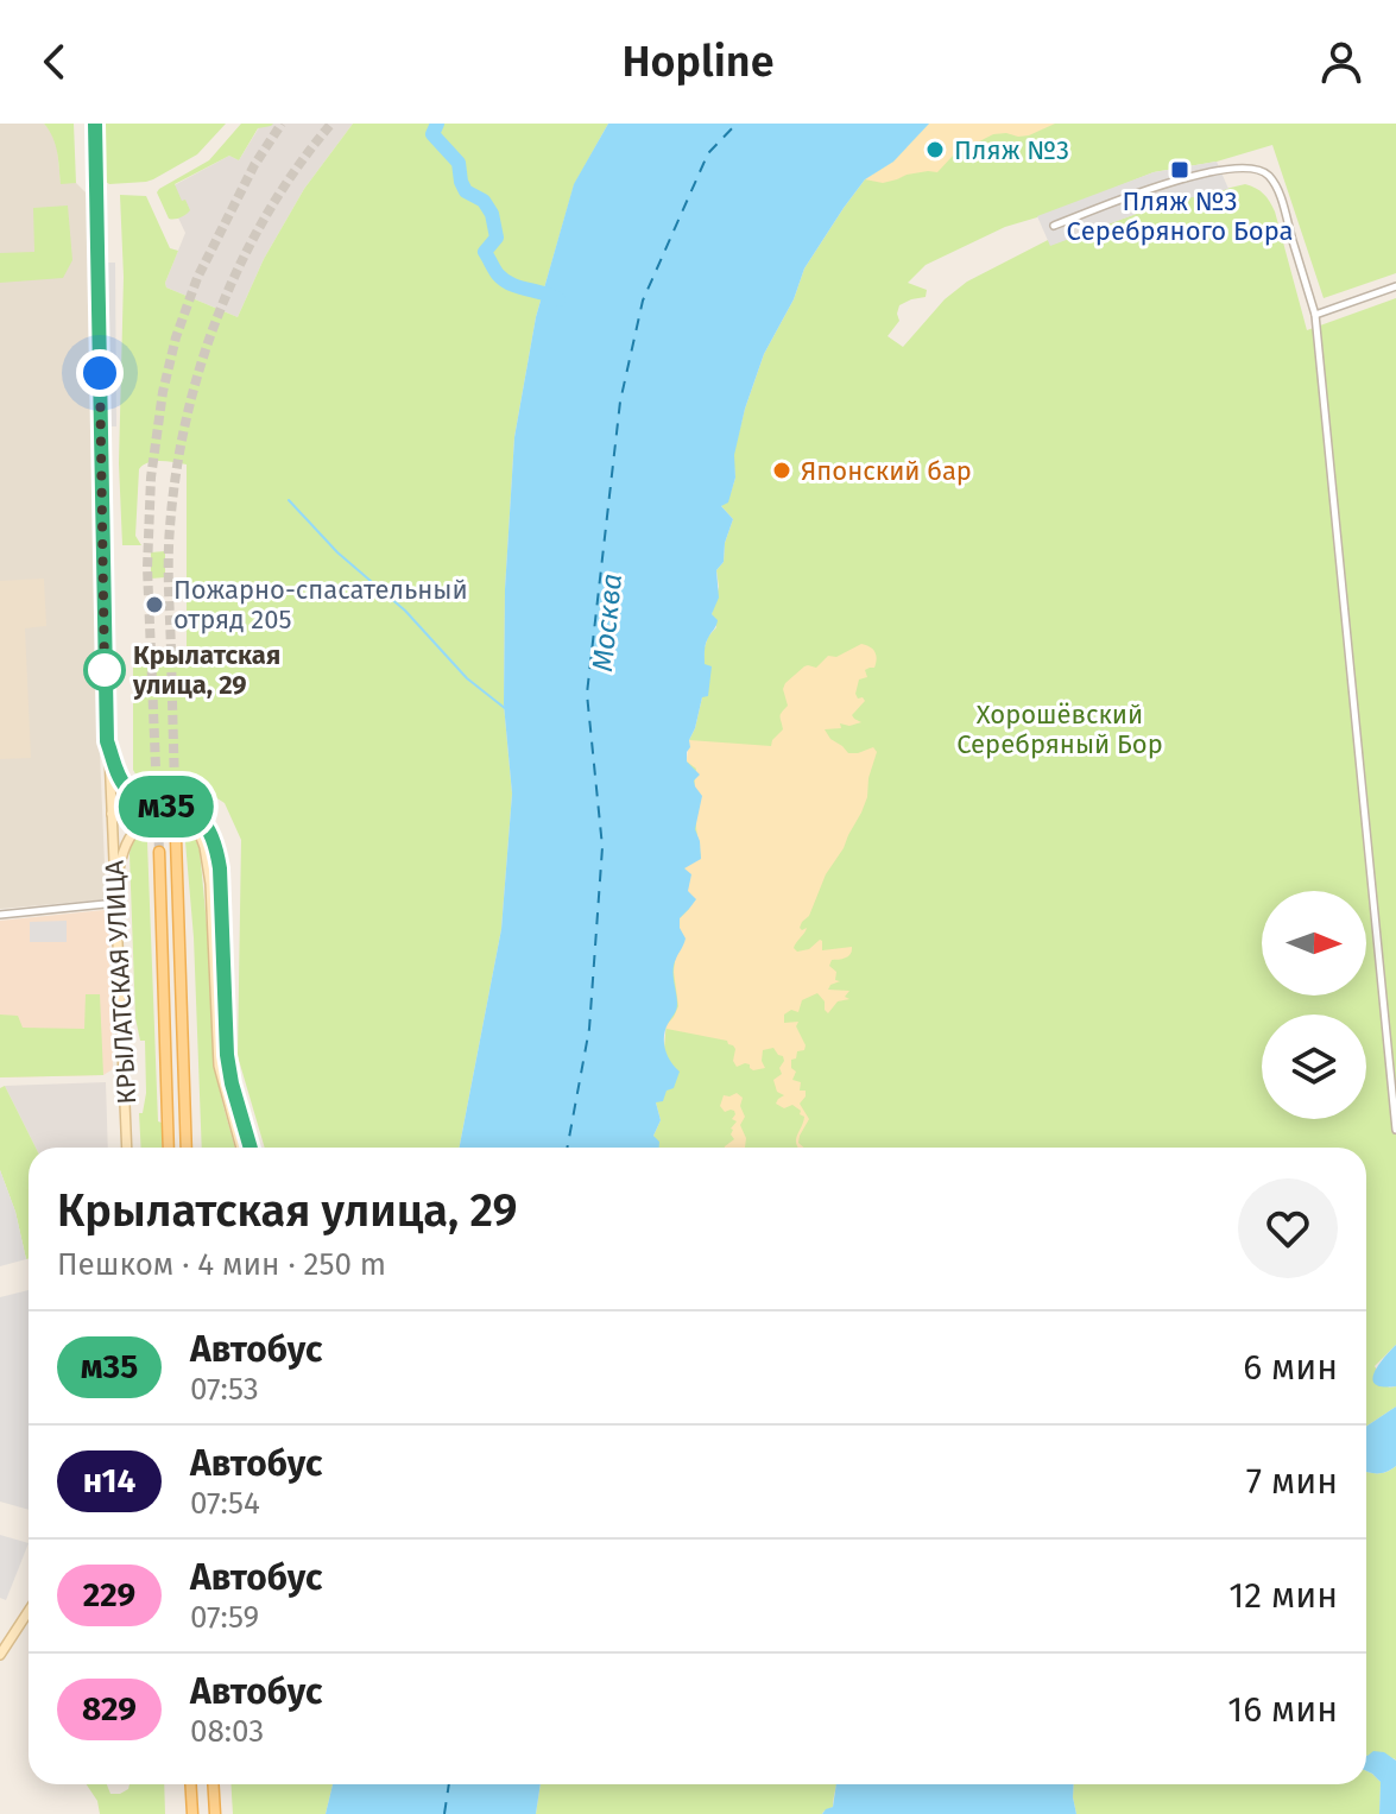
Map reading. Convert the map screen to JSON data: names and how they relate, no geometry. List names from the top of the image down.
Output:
{
  "streets": {
    "main road": ["КРЫЛАТСКАЯ УЛИЦА"]
  },
  "water": ["Москва"],
  "parks": ["Хорошёвский Серебряный Бор"],
  "places": {
    "other": [
      "Пляж №3",
      "Японский бар",
      "Пожарно-спасательный отряд 205",
      "Крылатская улица, 29"
    ],
    "transit": ["Пляж №3 Cеребряного Бора"]
  },
  "lines": ["bus line м35"],
  "north": "right",
  "page": {
    "header": "Hopline",
    "on_map": "м35",
    "heading": ["Крылатская улица, 29", "Пешком · 4 мин · 250 m"],
    "list": [
      {
        "mark": "м35",
        "name": "Автобус",
        "note": "07:53",
        "value": "6 мин"
      },
      {
        "mark": "н14",
        "name": "Автобус",
        "note": "07:54",
        "value": "7 мин"
      },
      {
        "mark": "229",
        "name": "Автобус",
        "note": "07:59",
        "value": "12 мин"
      },
      {
        "mark": "829",
        "name": "Автобус",
        "note": "08:03",
        "value": "16 мин"
      }
    ]
  }
}
